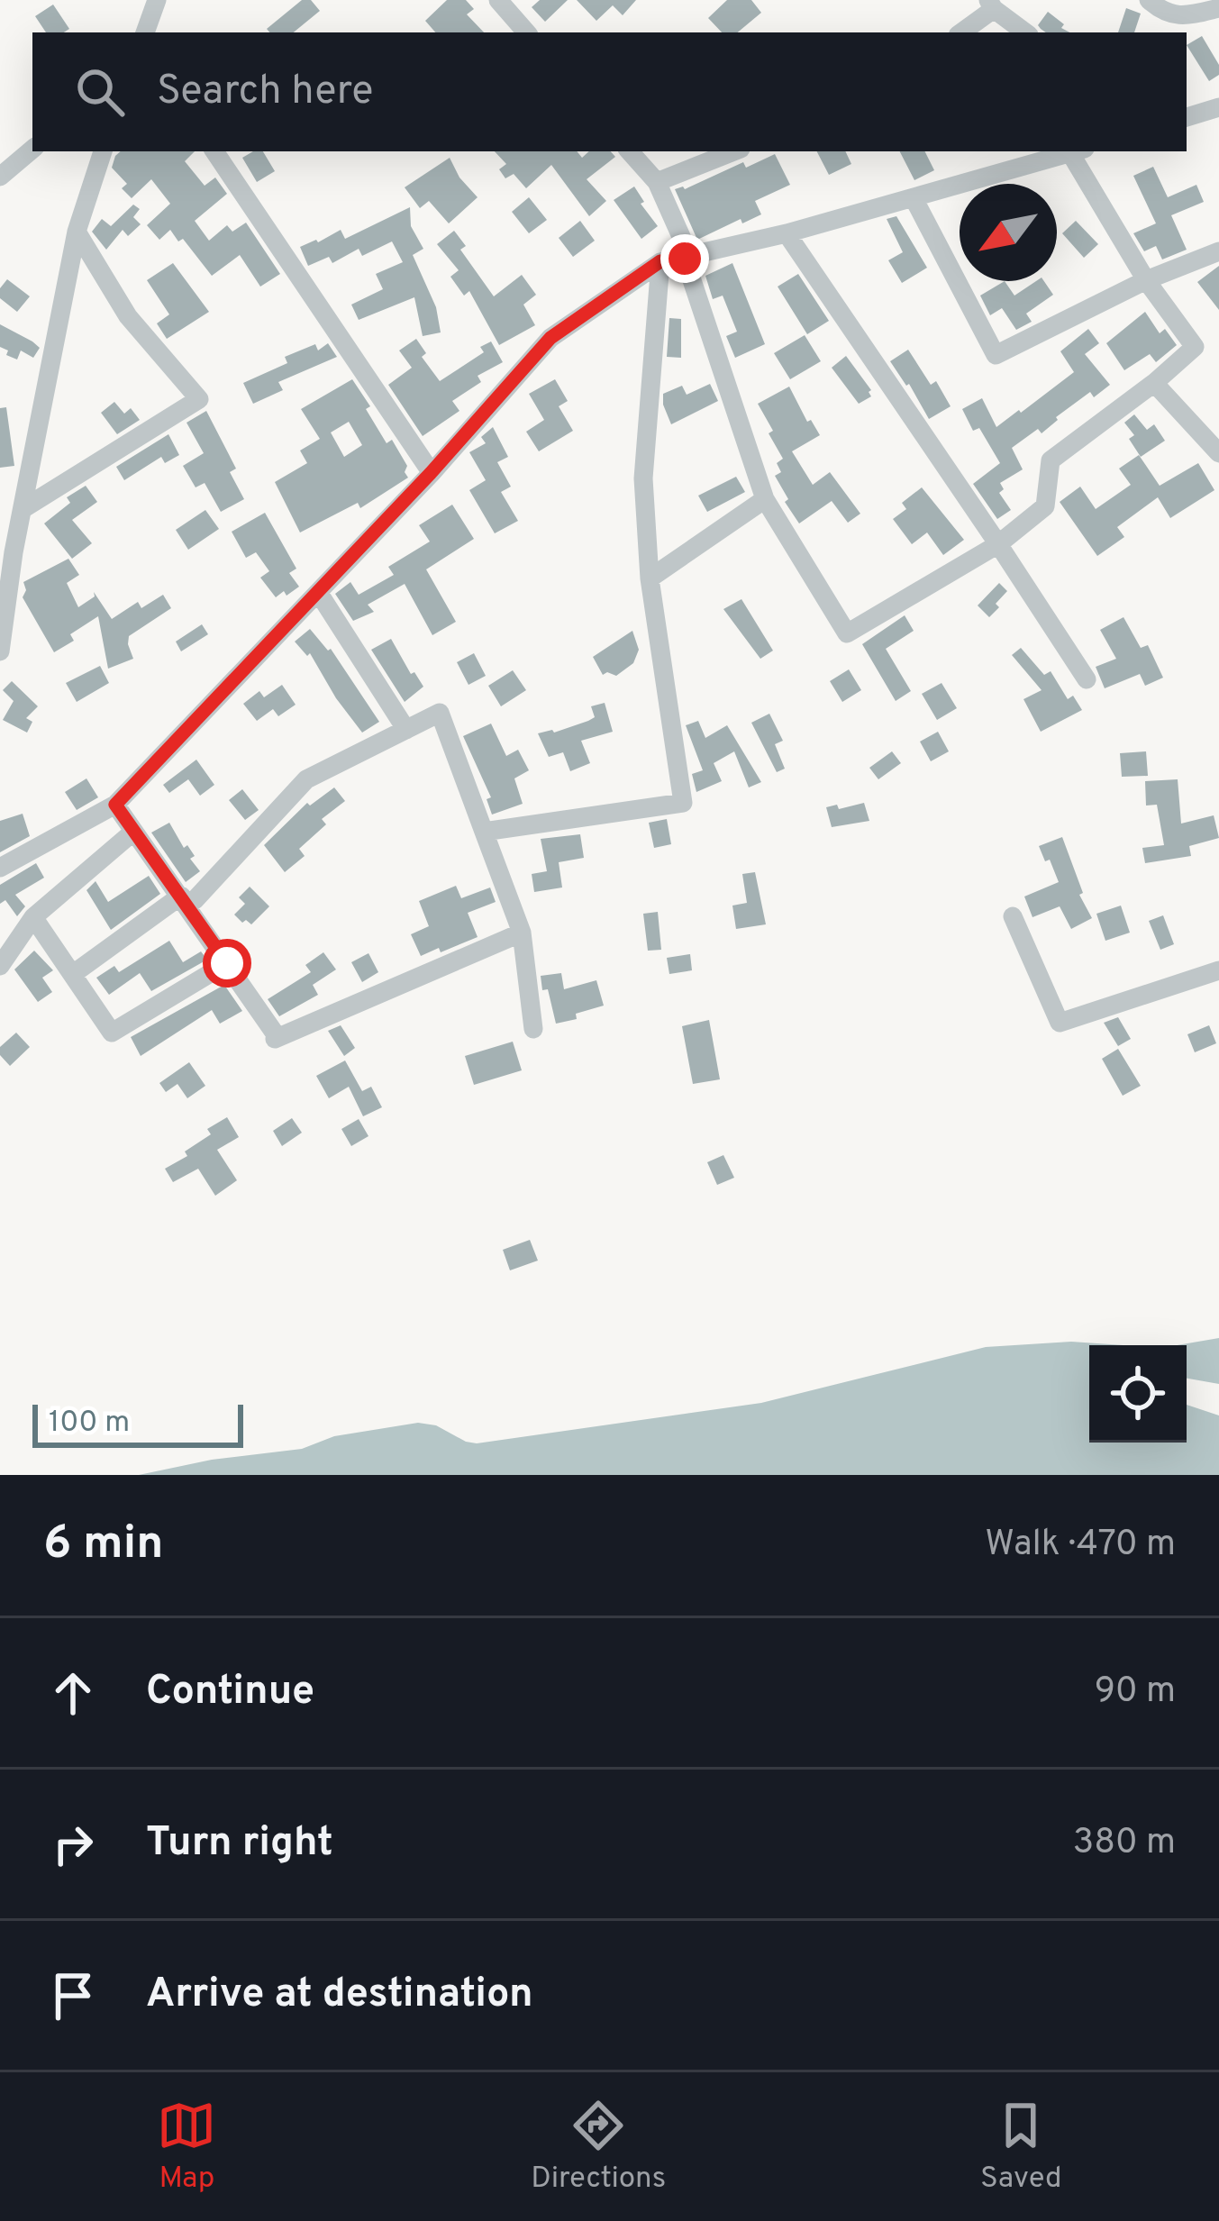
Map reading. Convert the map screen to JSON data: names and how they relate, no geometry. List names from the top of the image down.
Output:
{
  "scale_bar": "100 m",
  "north": "bottom left",
  "page": {
    "search": "Search here",
    "scale": "100 m",
    "heading": ["6 min", "Walk · 470 m"],
    "list": [
      ["Continue", "90 m"],
      ["Turn right", "380 m"],
      "Arrive at destination"
    ],
    "nav": ["Map", "Directions", "Saved"]
  }
}
